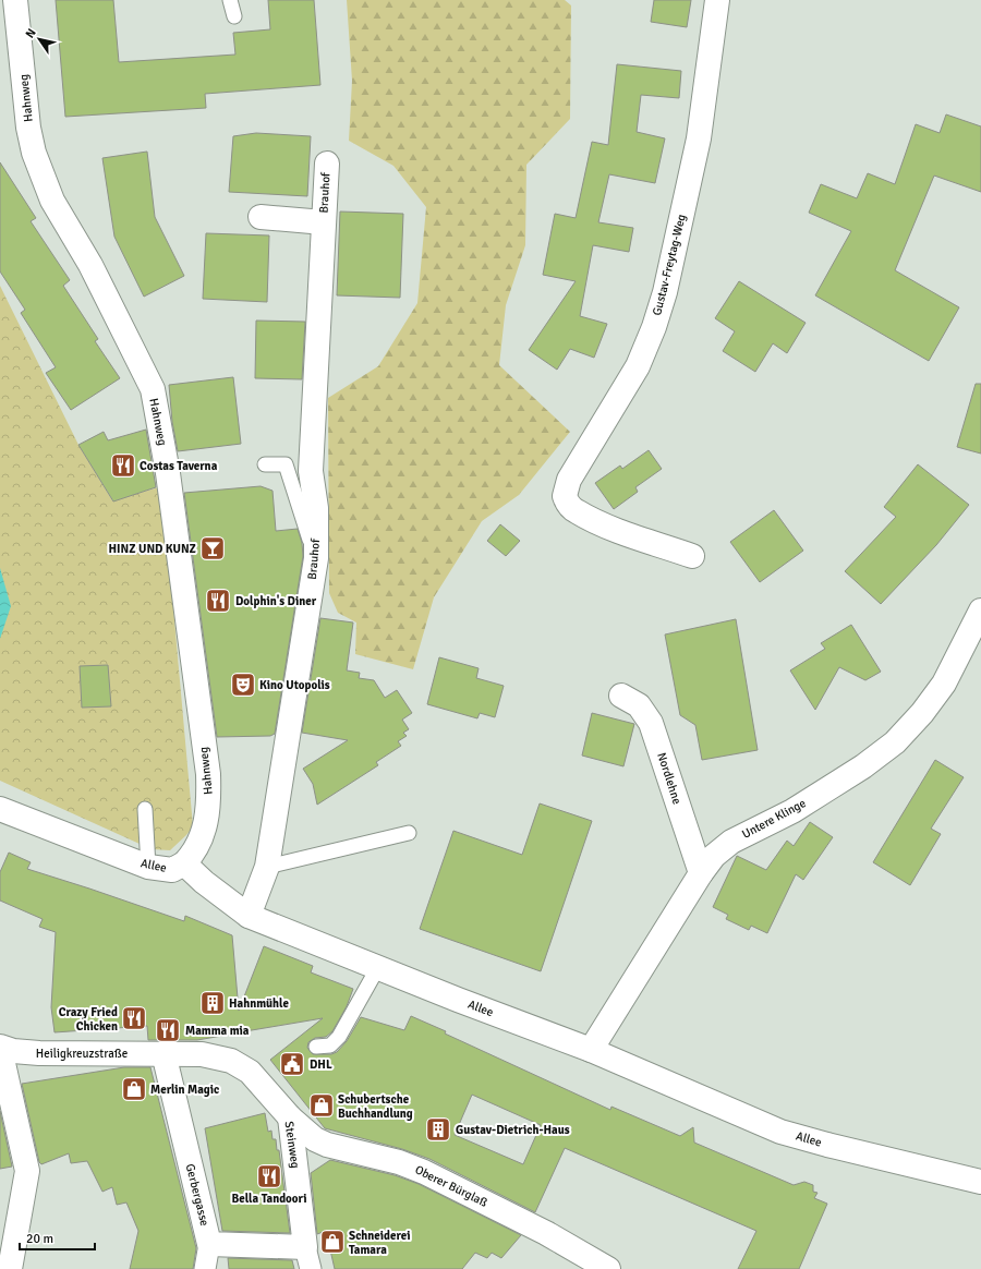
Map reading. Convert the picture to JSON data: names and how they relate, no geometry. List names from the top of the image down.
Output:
{
  "streets": {
    "street": [
      "Hahnweg",
      "Brauhof",
      "Gustav-Freytag-Weg",
      "Nordlehne",
      "Untere Klinge",
      "Allee",
      "Heiligkreuzstraße",
      "Steinweg",
      "Oberer Bürglaß",
      "Gerbergasse"
    ]
  },
  "crossings": [
    ["Hahnweg", "Allee"],
    ["Brauhof", "Allee"],
    ["Nordlehne", "Untere Klinge"],
    ["Untere Klinge", "Allee"],
    ["Heiligkreuzstraße", "Steinweg"],
    ["Heiligkreuzstraße", "Gerbergasse"],
    ["Steinweg", "Oberer Bürglaß"],
    ["Steinweg", "Gerbergasse"]
  ],
  "places": {
    "restaurant": [
      "Costas Taverna",
      "Dolphin's Diner",
      "Crazy Fried Chicken",
      "Mamma mia",
      "Bella Tandoori"
    ],
    "bar": ["HINZ UND KUNZ"],
    "theatre": ["Kino Utopolis"],
    "building": ["Hahnmühle", "Gustav-Dietrich-Haus"],
    "public building": ["DHL"],
    "shop": ["Merlin Magic", "Schubertsche Buchhandlung", "Schneiderei Tamara"]
  },
  "scale_bar": "20 m",
  "north": "top left"
}
